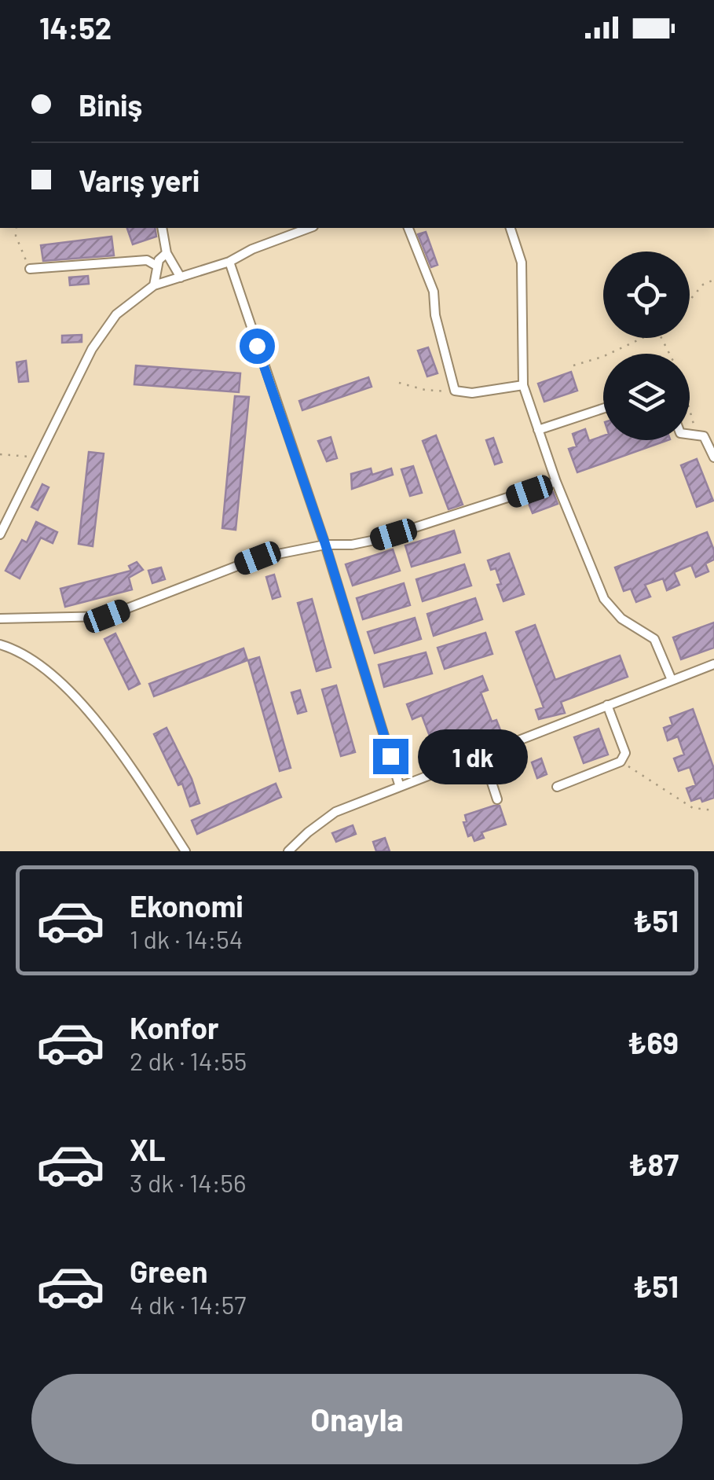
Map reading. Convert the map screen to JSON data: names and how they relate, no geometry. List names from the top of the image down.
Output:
{
  "page": {
    "status": "14:52",
    "banner": ["Biniş", "Varış yeri"],
    "bubble": "1 dk",
    "list": [
      {
        "name": "Ekonomi",
        "note": "1 dk · 14:54",
        "value": "₺51"
      },
      {
        "name": "Konfor",
        "note": "2 dk · 14:55",
        "value": "₺69"
      },
      {
        "name": "XL",
        "note": "3 dk · 14:56",
        "value": "₺87"
      },
      {
        "name": "Green",
        "note": "4 dk · 14:57",
        "value": "₺51"
      }
    ],
    "buttons": "Onayla"
  }
}
